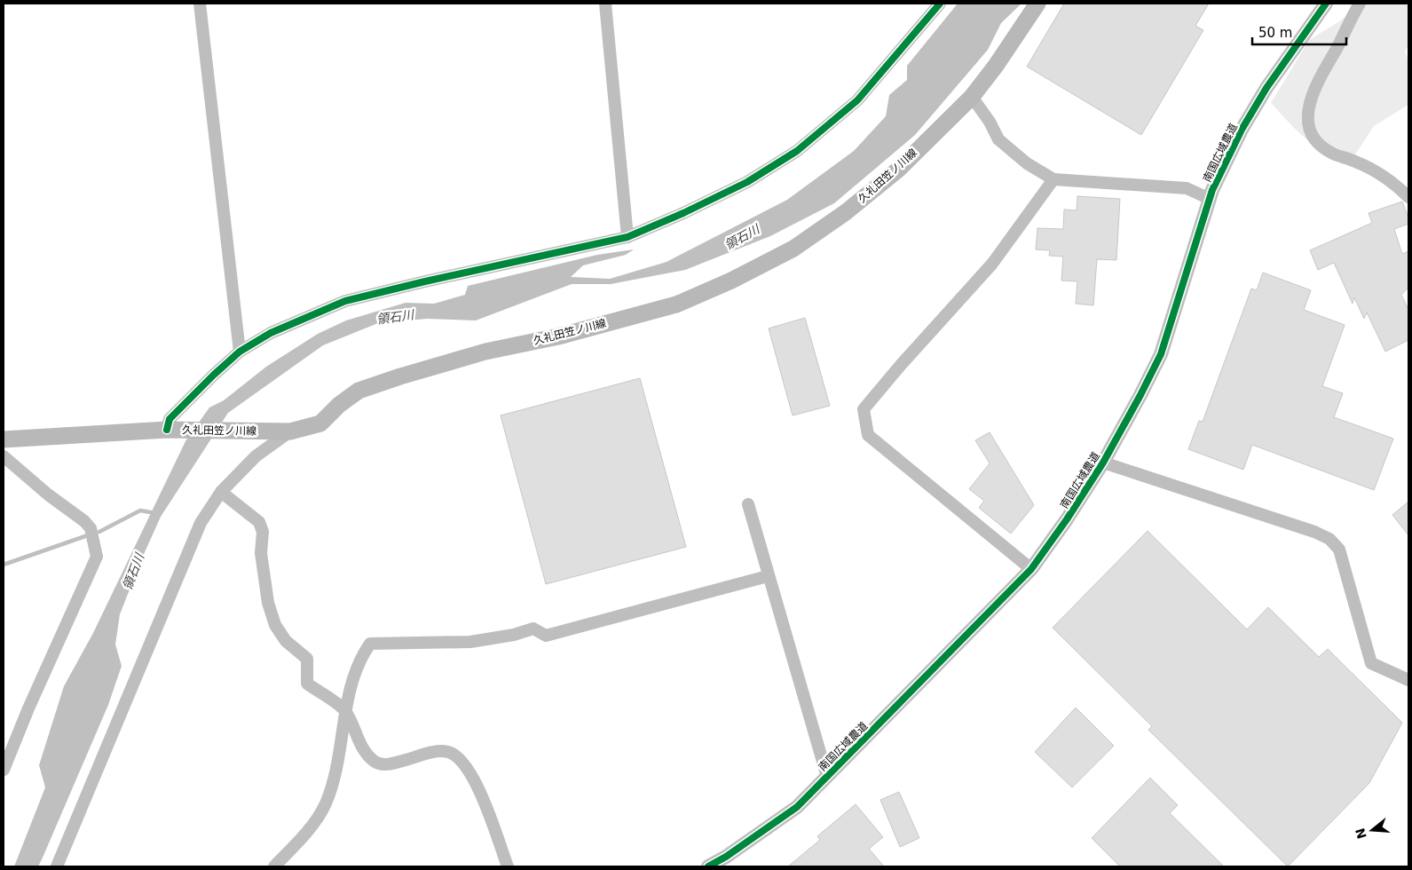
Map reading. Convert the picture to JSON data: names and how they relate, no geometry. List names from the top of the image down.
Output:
{
  "streets": {
    "main road": ["久礼田笠ノ川線"],
    "street": ["南国広域農道"]
  },
  "water": ["領石川"],
  "scale_bar": "50 m",
  "north": "left"
}
